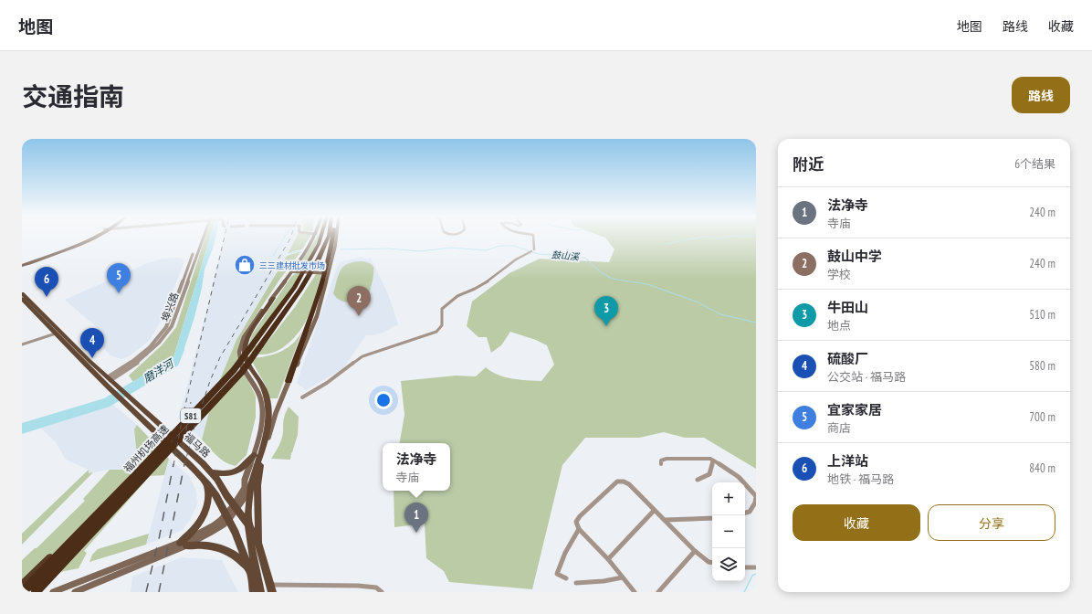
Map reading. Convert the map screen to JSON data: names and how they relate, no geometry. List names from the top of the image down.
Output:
{
  "streets": {
    "highway": ["S81", "福州机场高速"],
    "main road": ["福马路"],
    "street": ["埠兴路"]
  },
  "crossings": [
    ["埠兴路", "福马路"]
  ],
  "water": ["鼓山溪", "磨洋河"],
  "places": {
    "shop": ["三三建材批发市场"]
  },
  "page": {
    "header": "地图",
    "nav": ["地图", "路线", "收藏"],
    "title": "交通指南",
    "buttons": [
      "路线",
      ["收藏", "分享"]
    ],
    "heading": ["附近", "6个结果"],
    "list": [
      {
        "mark": "1",
        "name": "法净寺",
        "note": "寺庙",
        "value": "240 m"
      },
      {
        "mark": "2",
        "name": "鼓山中学",
        "note": "学校",
        "value": "240 m"
      },
      {
        "mark": "3",
        "name": "牛田山",
        "note": "地点",
        "value": "510 m"
      },
      {
        "mark": "4",
        "name": "硫酸厂",
        "note": "公交站 · 福马路",
        "value": "580 m"
      },
      {
        "mark": "5",
        "name": "宜家家居",
        "note": "商店",
        "value": "700 m"
      },
      {
        "mark": "6",
        "name": "上洋站",
        "note": "地铁 · 福马路",
        "value": "840 m"
      }
    ],
    "pins": [
      "5",
      "6",
      "2",
      "3",
      "4",
      "1"
    ],
    "popup": ["法净寺", "寺庙"],
    "map_buttons": ["+", "−"]
  }
}
